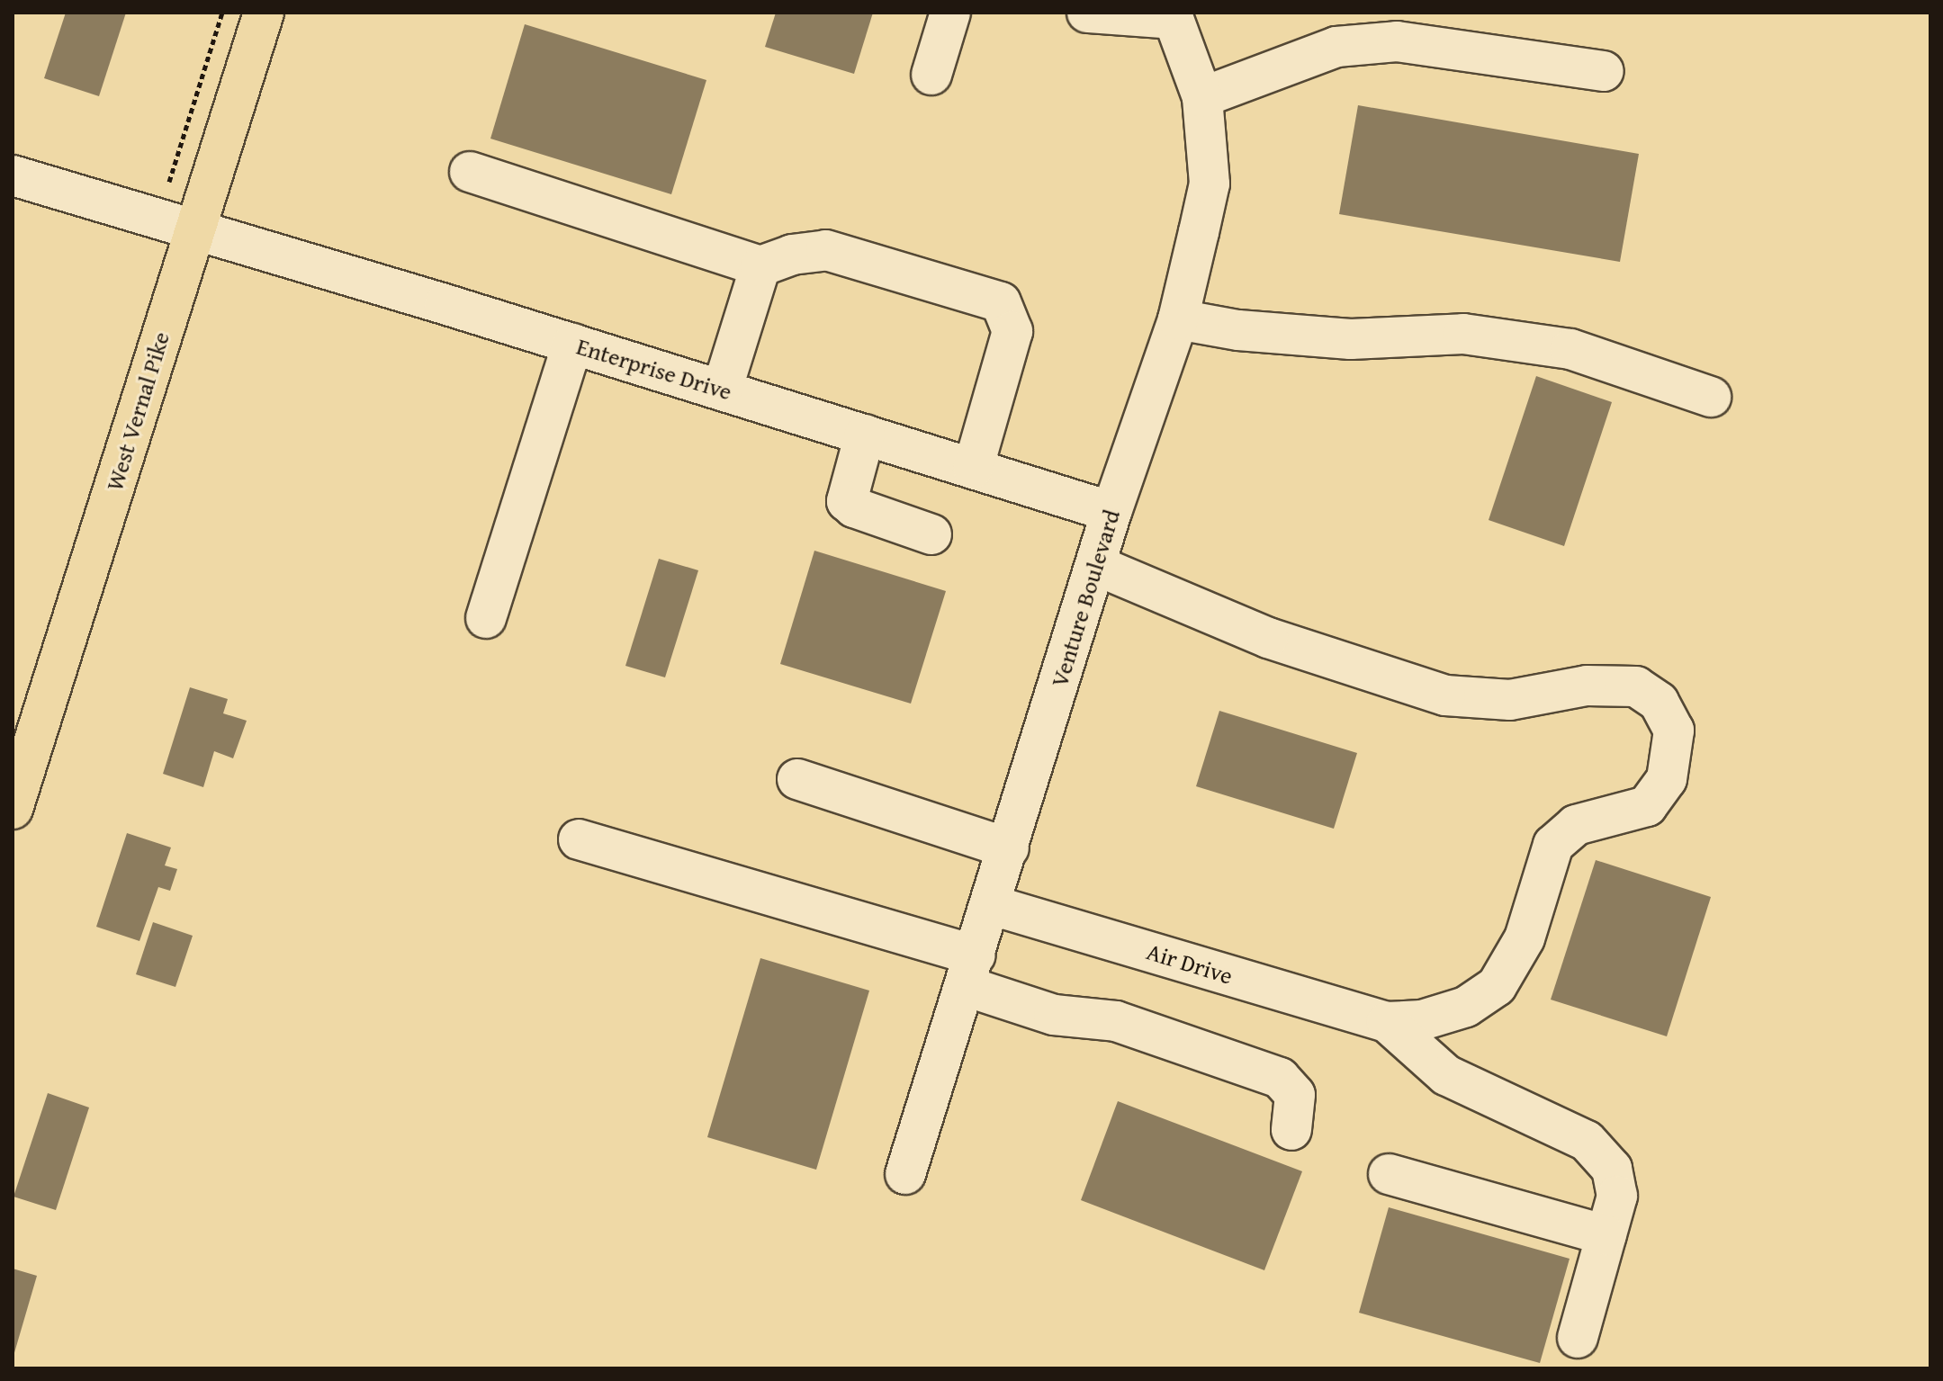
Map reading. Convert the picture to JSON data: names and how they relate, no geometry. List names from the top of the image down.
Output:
{
  "streets": {
    "main road": ["West Vernal Pike"],
    "street": ["Enterprise Drive", "Venture Boulevard", "Air Drive"]
  },
  "crossings": [
    ["Enterprise Drive", "West Vernal Pike"],
    ["Enterprise Drive", "Venture Boulevard"],
    ["Venture Boulevard", "Air Drive"]
  ]
}
